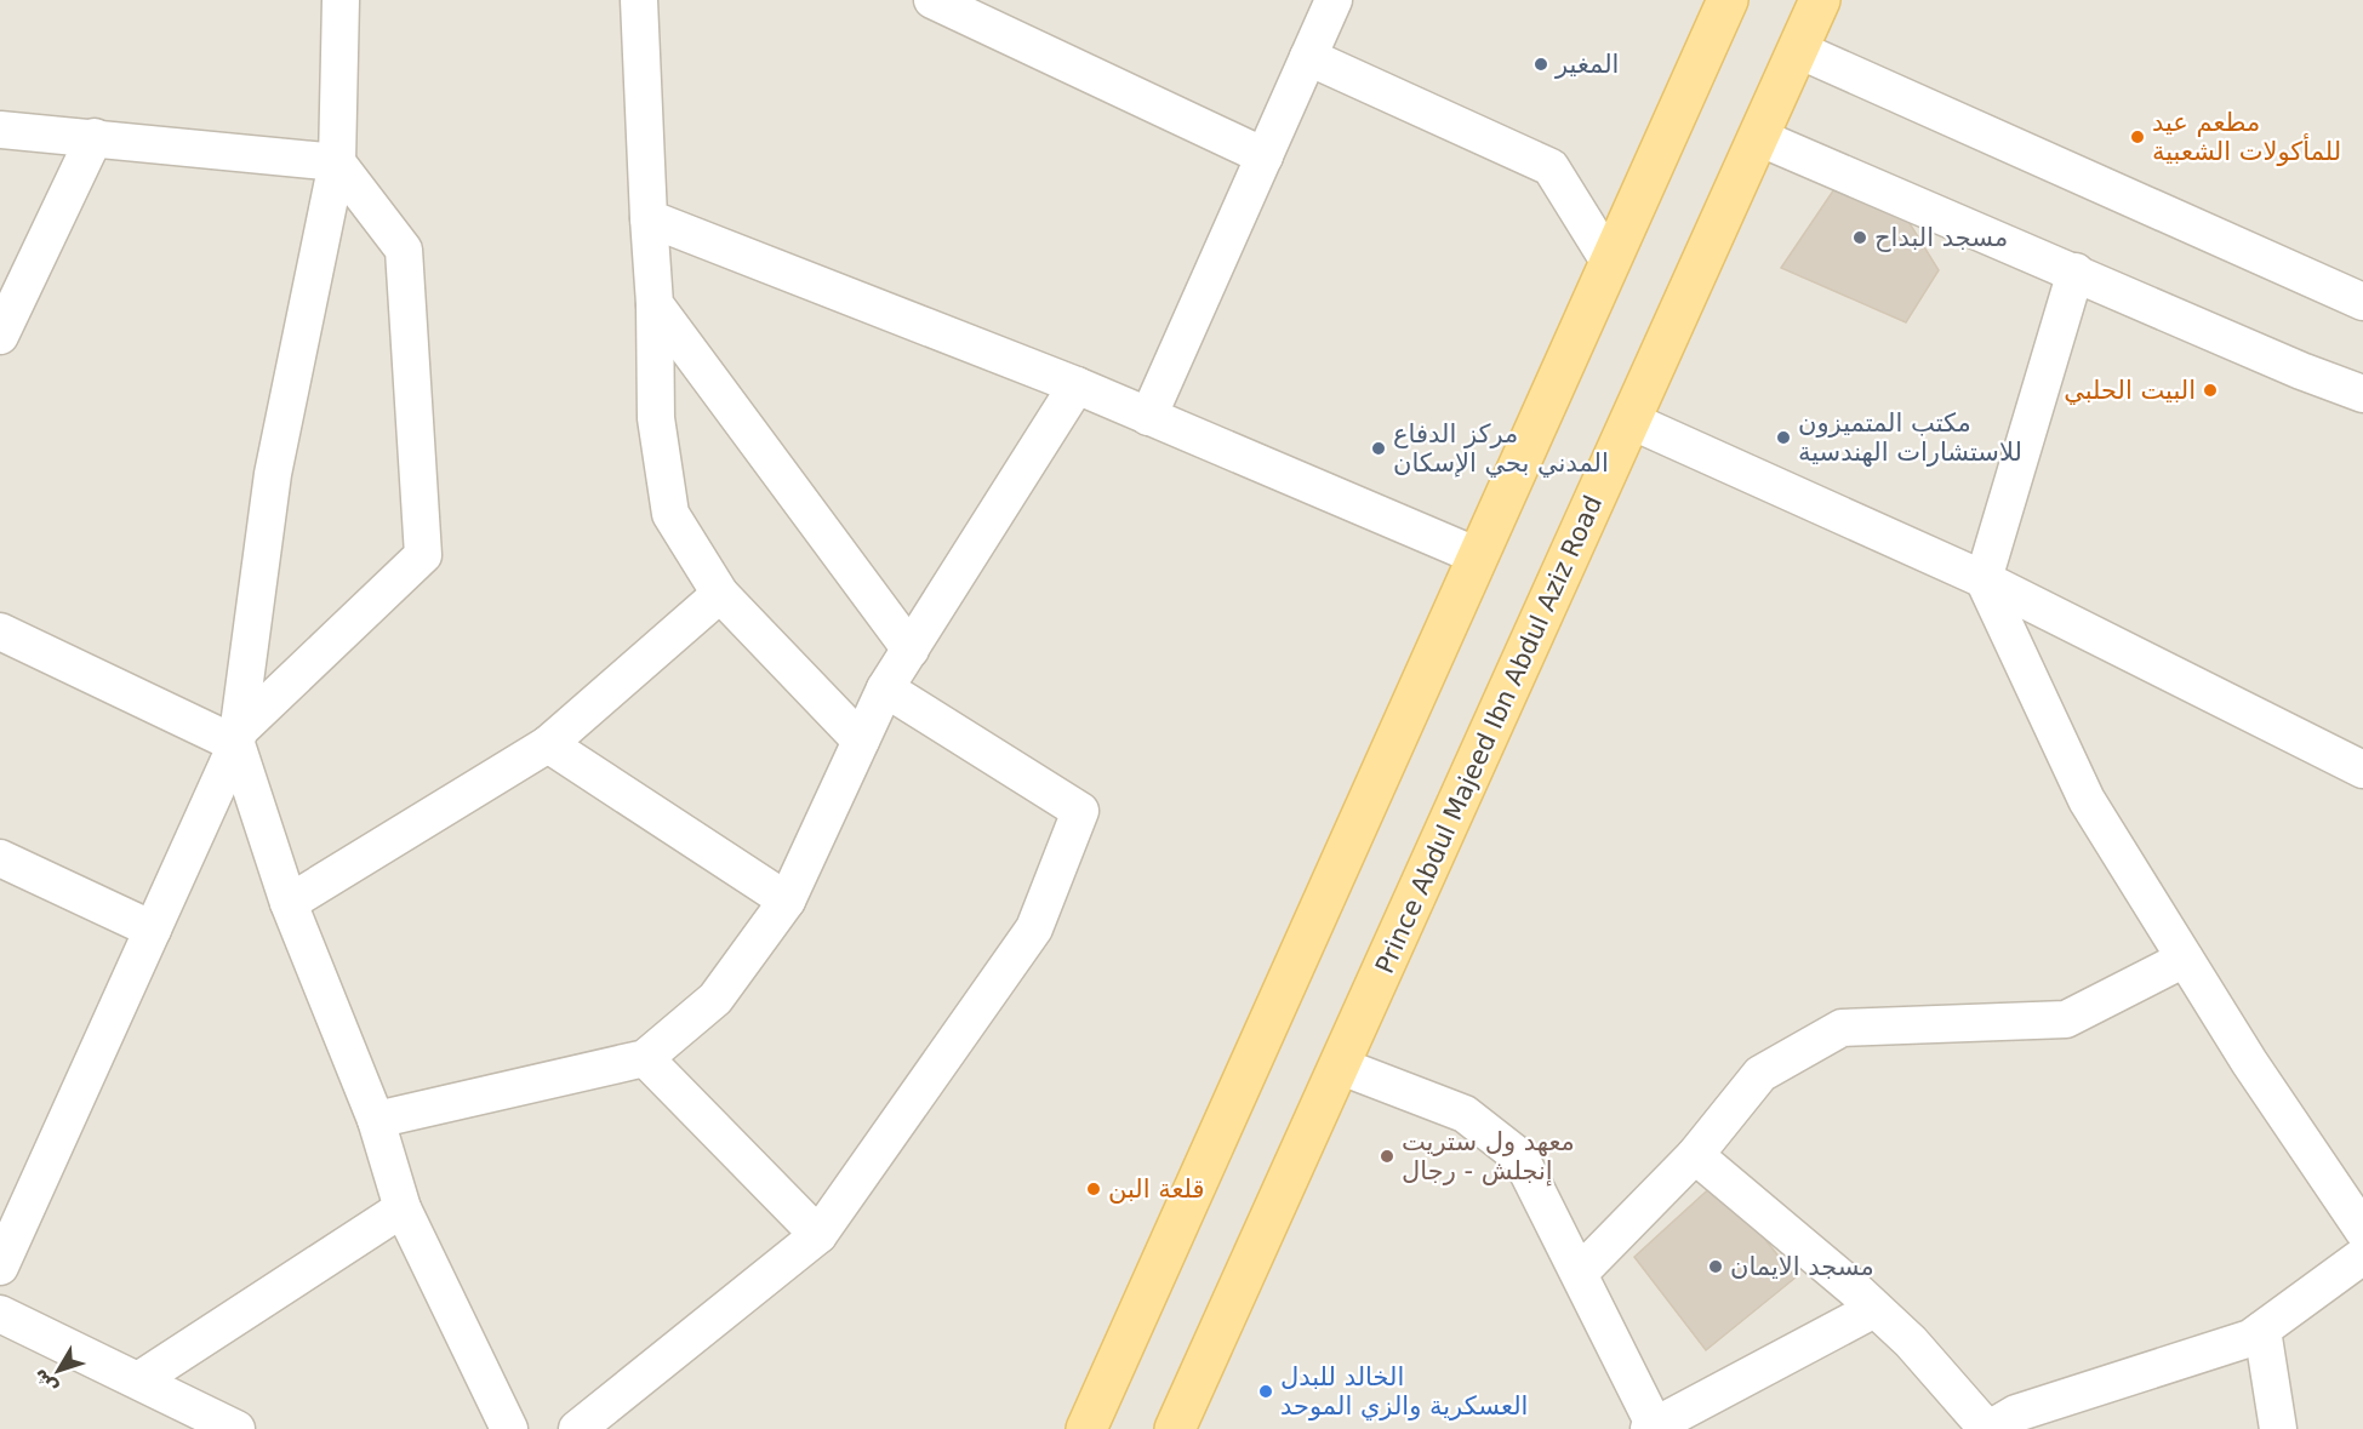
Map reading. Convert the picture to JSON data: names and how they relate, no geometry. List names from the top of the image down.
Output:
{
  "streets": {
    "main road": ["Prince Abdul Majeed Ibn Abdul Aziz Road"]
  },
  "places": [
    "المغير",
    "مطعم عيد للمأكولات الشعبية",
    "مسجد البداح",
    "البيت الحلبي",
    "مكتب المتميزون للاستشارات الهندسية",
    "مركز الدفاع المدني بحي الإسكان",
    "معهد ول ستريت إنجلش - رجال",
    "قلعة البن",
    "مسجد الايمان",
    "الخالد للبدل العسكرية والزي الموحد"
  ],
  "north": "bottom left"
}
